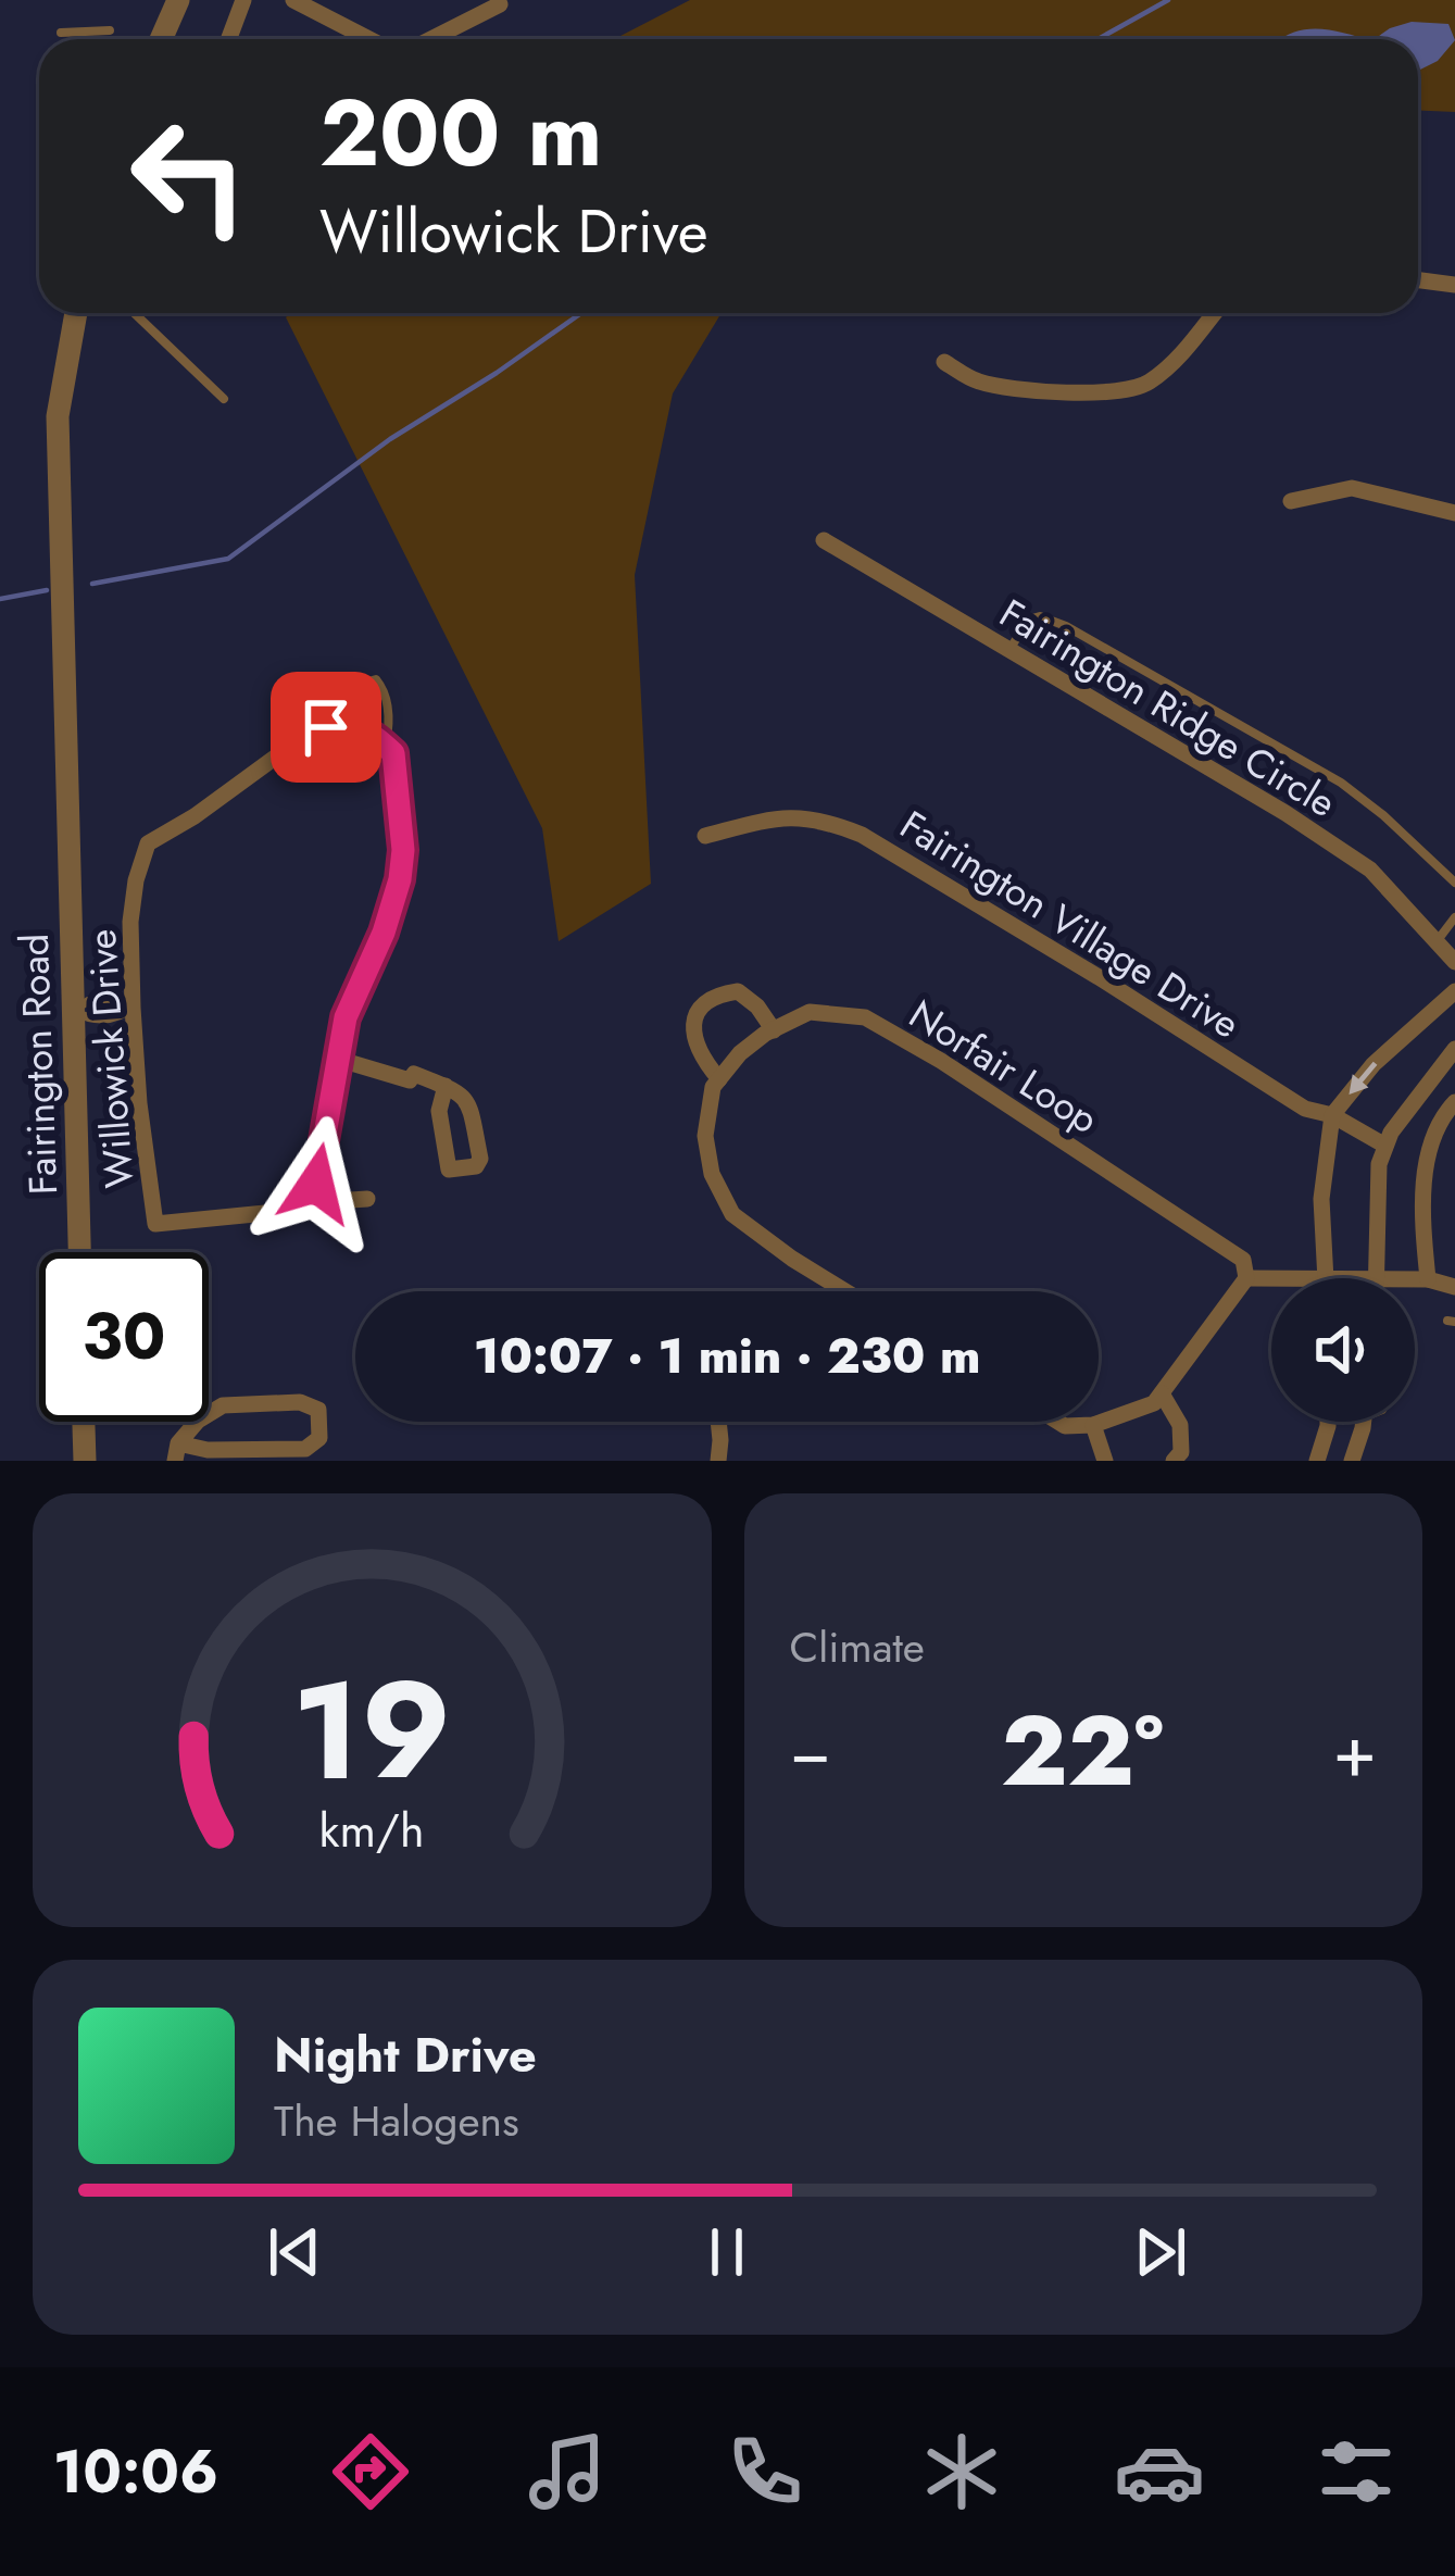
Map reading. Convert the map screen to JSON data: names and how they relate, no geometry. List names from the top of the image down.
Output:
{
  "streets": {
    "street": [
      "Fairington Ridge Circle",
      "Fairington Village Drive",
      "Willowick Drive",
      "Fairington Road",
      "Norfair Loop"
    ]
  },
  "page": {
    "turn": ["200 m", "Willowick Drive"],
    "limit": "30",
    "trip": "10:07 · 1 min · 230 m",
    "tile": "Climate",
    "heat": ["−", "22°", "+"],
    "song": ["Night Drive", "The Halogens"],
    "tabs": "10:06",
    "gauge": ["19", "km/h"]
  }
}
